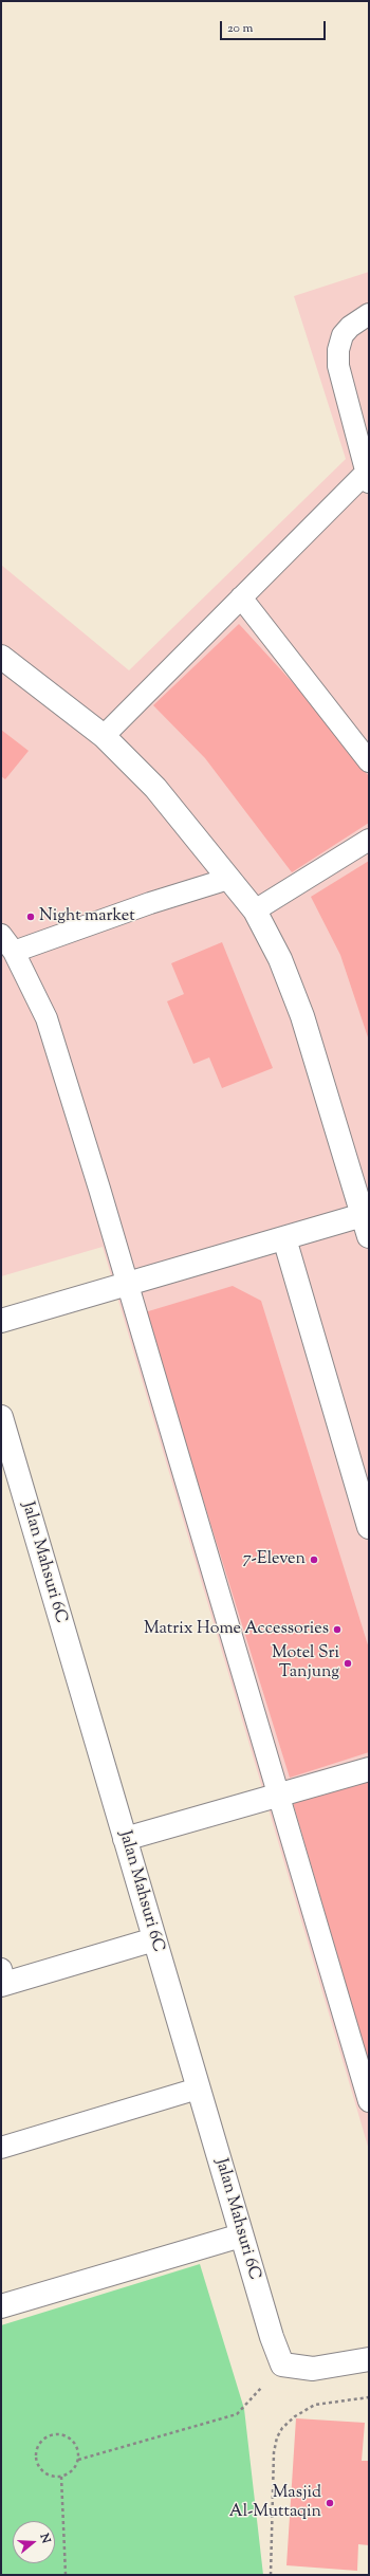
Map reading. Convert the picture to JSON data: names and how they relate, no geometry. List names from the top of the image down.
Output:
{
  "streets": {
    "street": ["Jalan Mahsuri 6C"]
  },
  "places": [
    "Night market",
    "7-Eleven",
    "Matrix Home Accessories",
    "Motel Sri Tanjung",
    "Masjid Al-Muttaqin"
  ],
  "scale_bar": "20 m",
  "north": "right"
}
